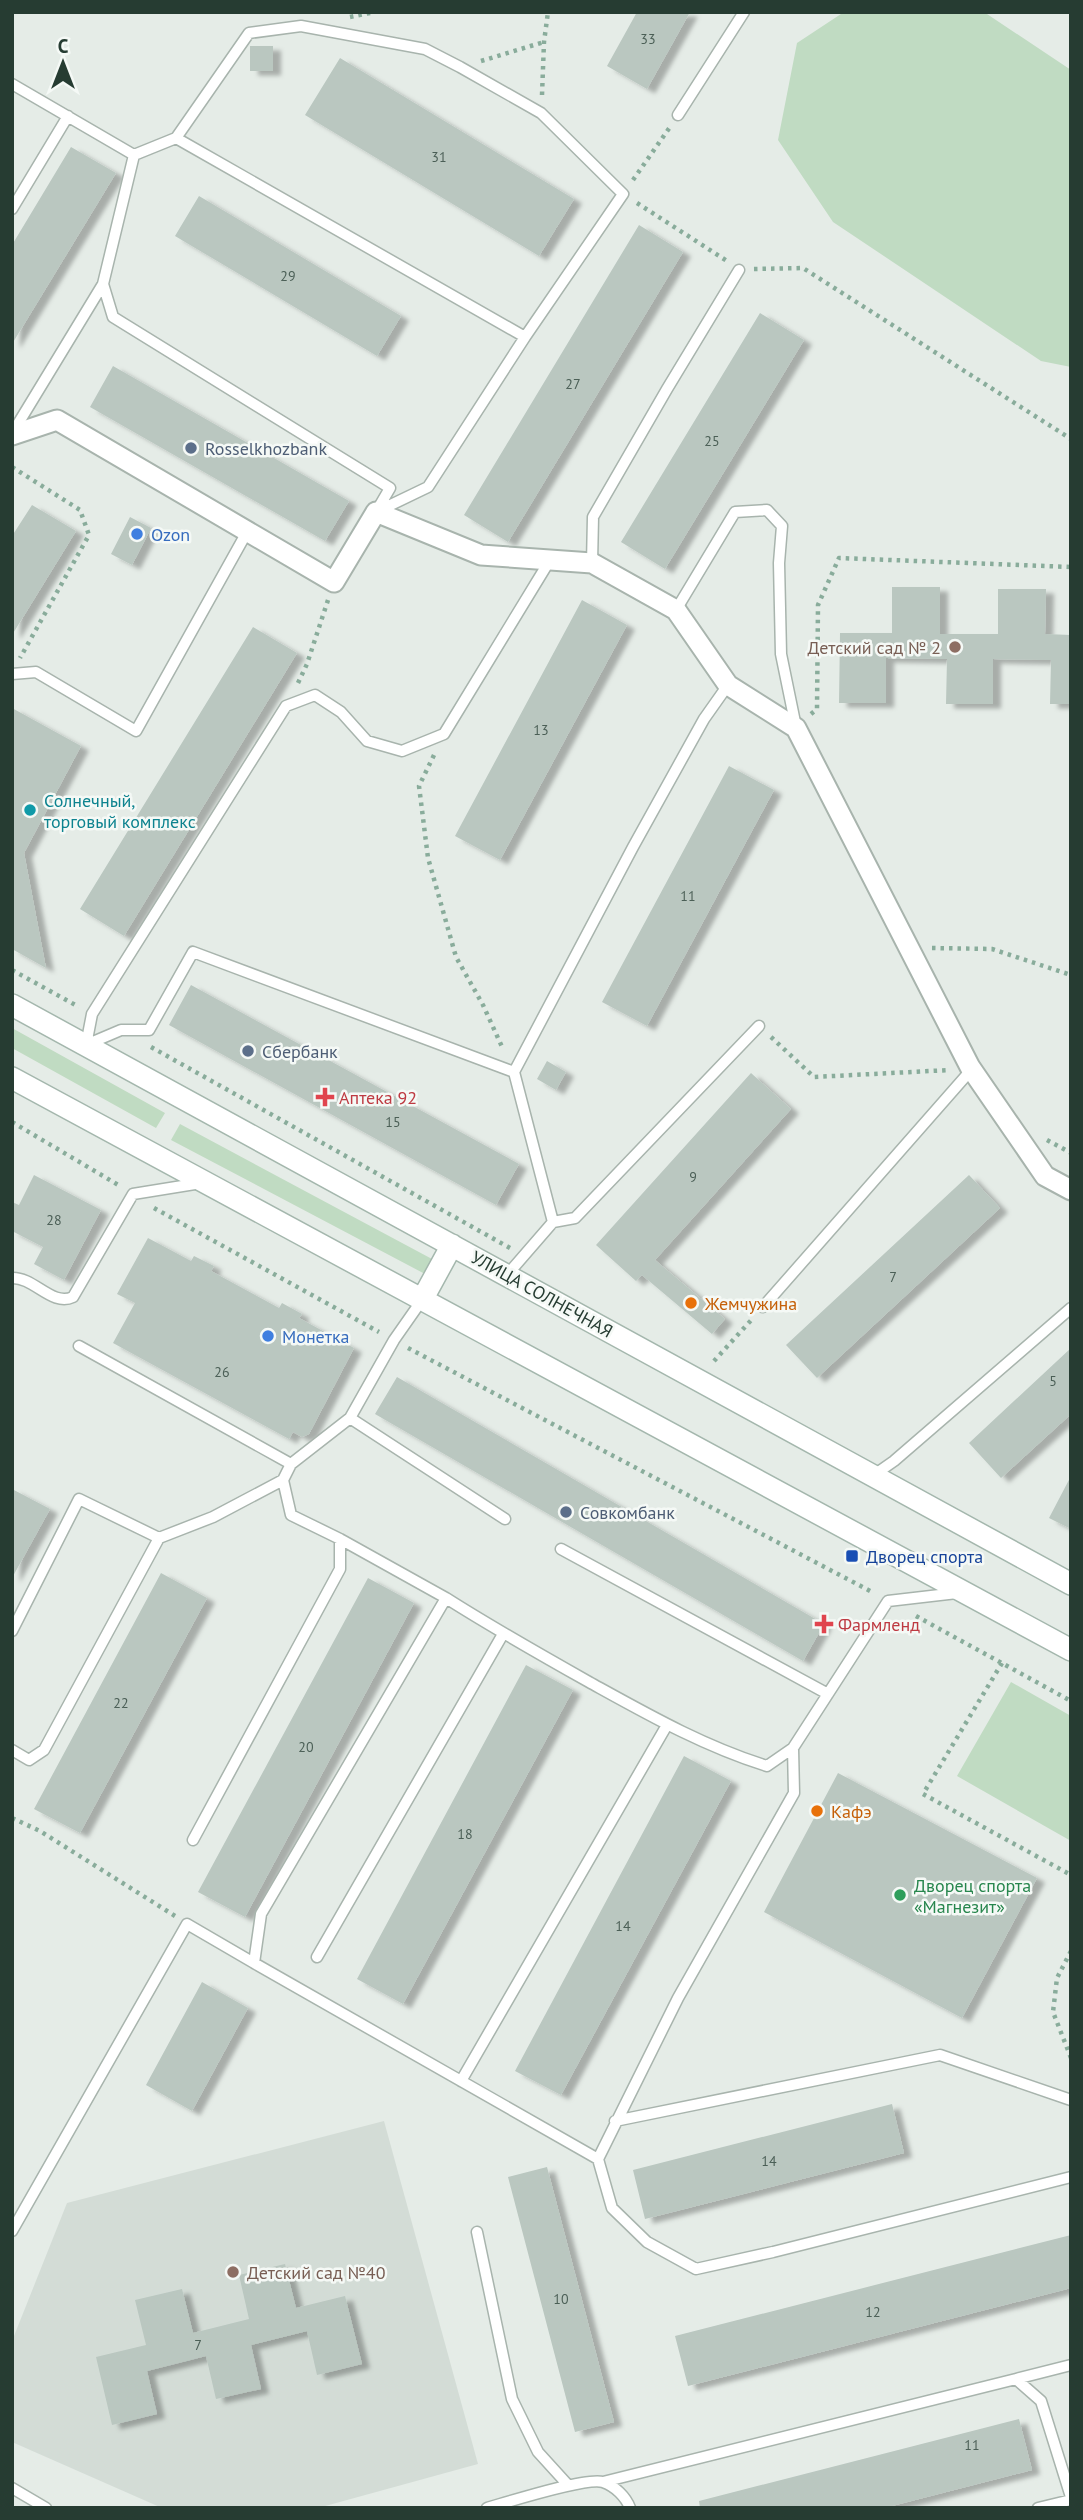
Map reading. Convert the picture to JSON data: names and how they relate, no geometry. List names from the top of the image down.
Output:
{
  "streets": {
    "main road": ["УЛИЦА СОЛНЕЧНАЯ"]
  },
  "places": {
    "other": [
      "Rosselkhozbank",
      "Ozon",
      "Детский сад № 2",
      "Солнечный, торговый комплекс",
      "Сбербанк",
      "Жемчужина",
      "Монетка",
      "Совкомбанк",
      "Кафэ",
      "Дворец спорта «Магнезит»",
      "Детский сад №40"
    ],
    "health": ["Аптека 92", "Фармленд"],
    "transit": ["Дворец спорта"]
  },
  "house_numbers": [
    "33",
    "31",
    "29",
    "27",
    "25",
    "13",
    "11",
    "15",
    "9",
    "28",
    "7",
    "26",
    "5",
    "22",
    "20",
    "18",
    "14",
    "14",
    "10",
    "12",
    "7",
    "11"
  ],
  "north": "top"
}
